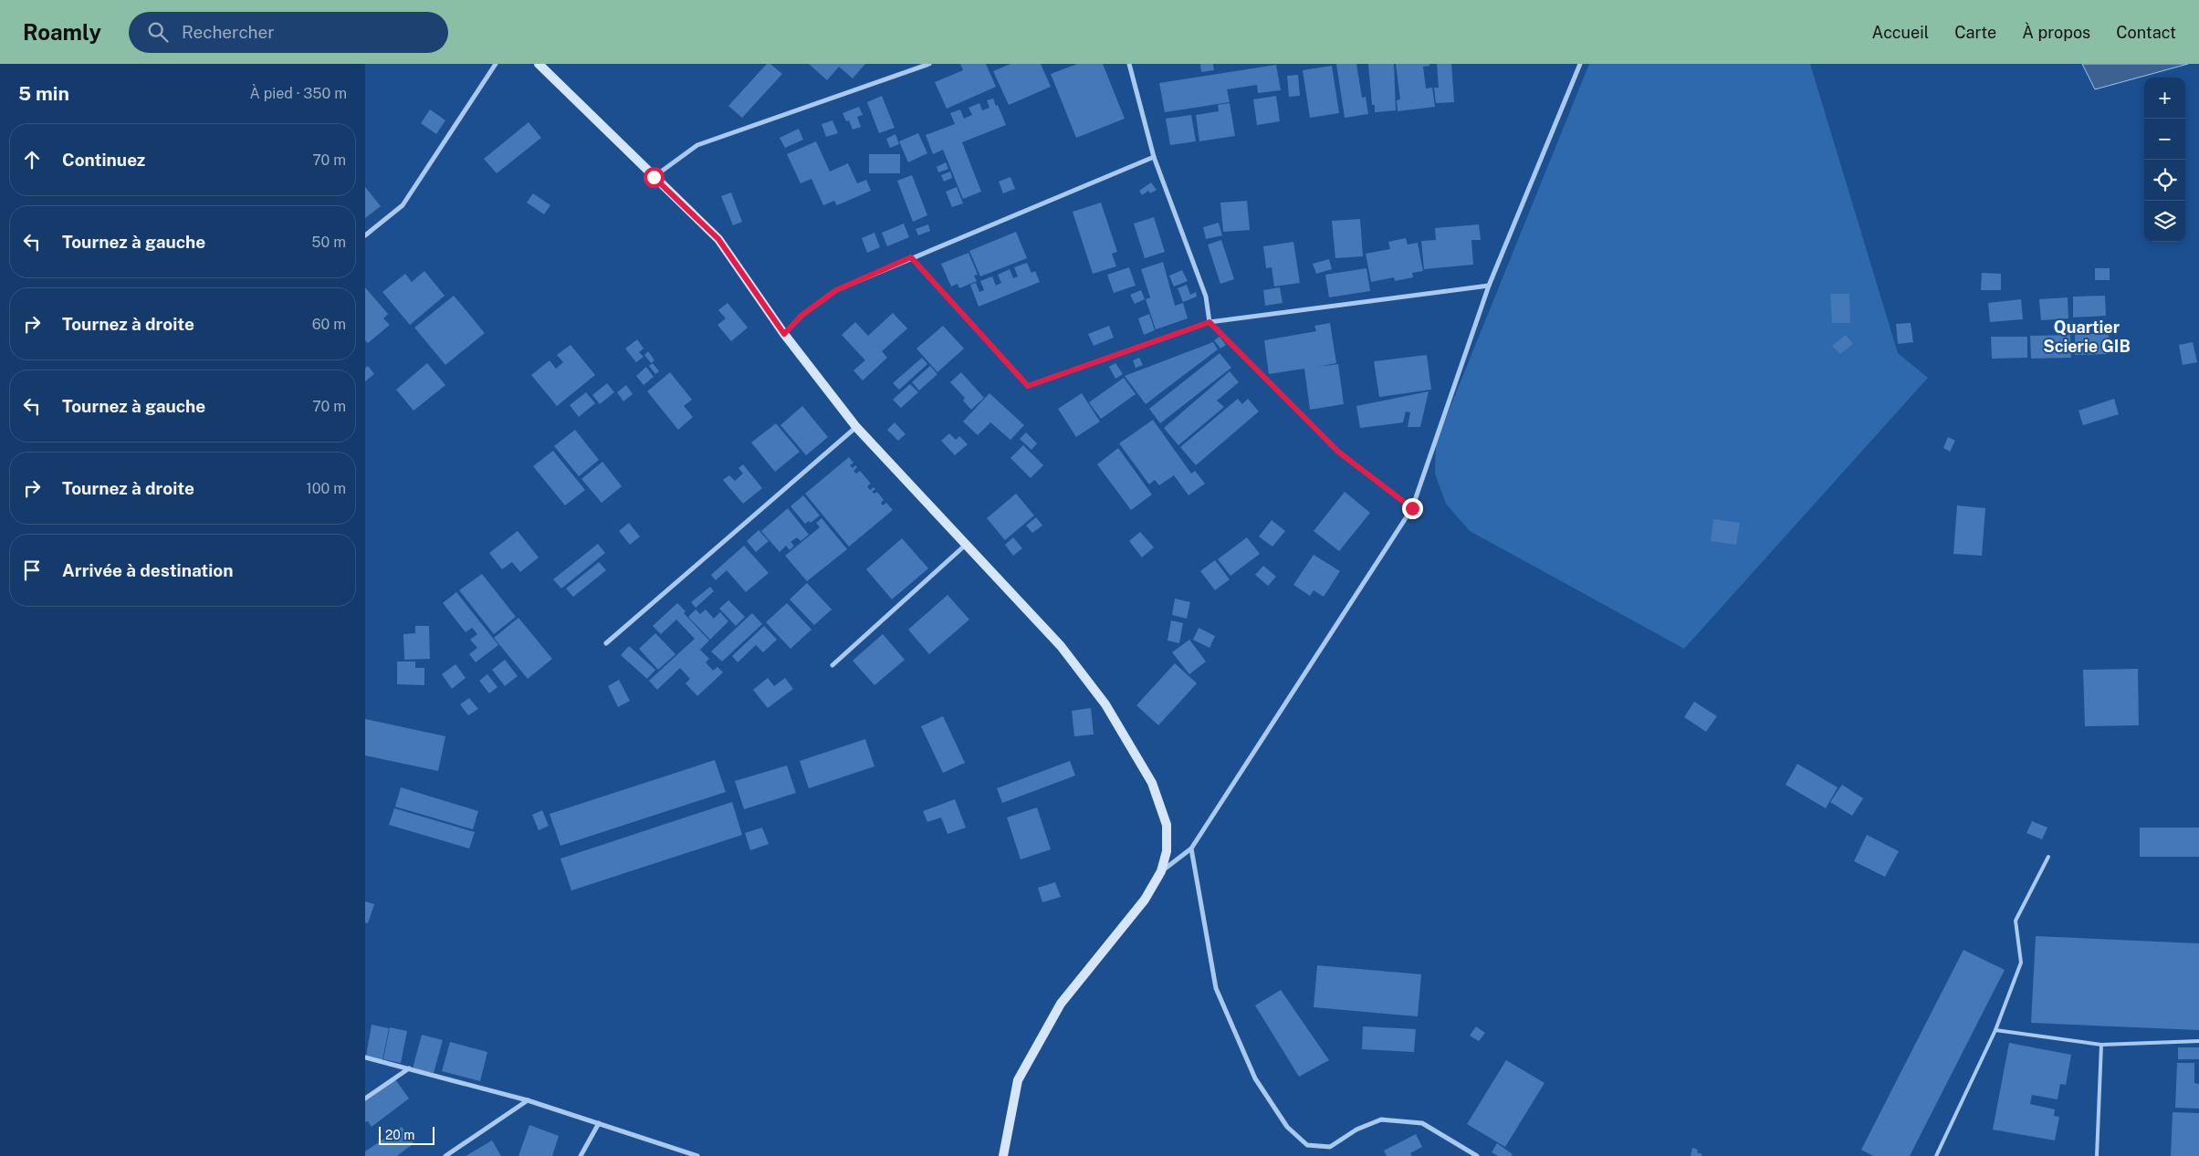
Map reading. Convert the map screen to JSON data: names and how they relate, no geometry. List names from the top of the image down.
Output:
{
  "districts": ["Quartier Scierie GIB"],
  "scale_bar": "20 m",
  "page": {
    "header": "Roamly",
    "search": "Rechercher",
    "nav": [
      "Accueil",
      "Carte",
      "À propos",
      "Contact"
    ],
    "heading": ["5 min", "À pied · 350 m"],
    "map_buttons": ["+", "−"],
    "list": [
      ["Continuez", "70 m"],
      ["Tournez à gauche", "50 m"],
      ["Tournez à droite", "60 m"],
      ["Tournez à gauche", "70 m"],
      ["Tournez à droite", "100 m"],
      "Arrivée à destination"
    ],
    "scale": "20 m"
  }
}
